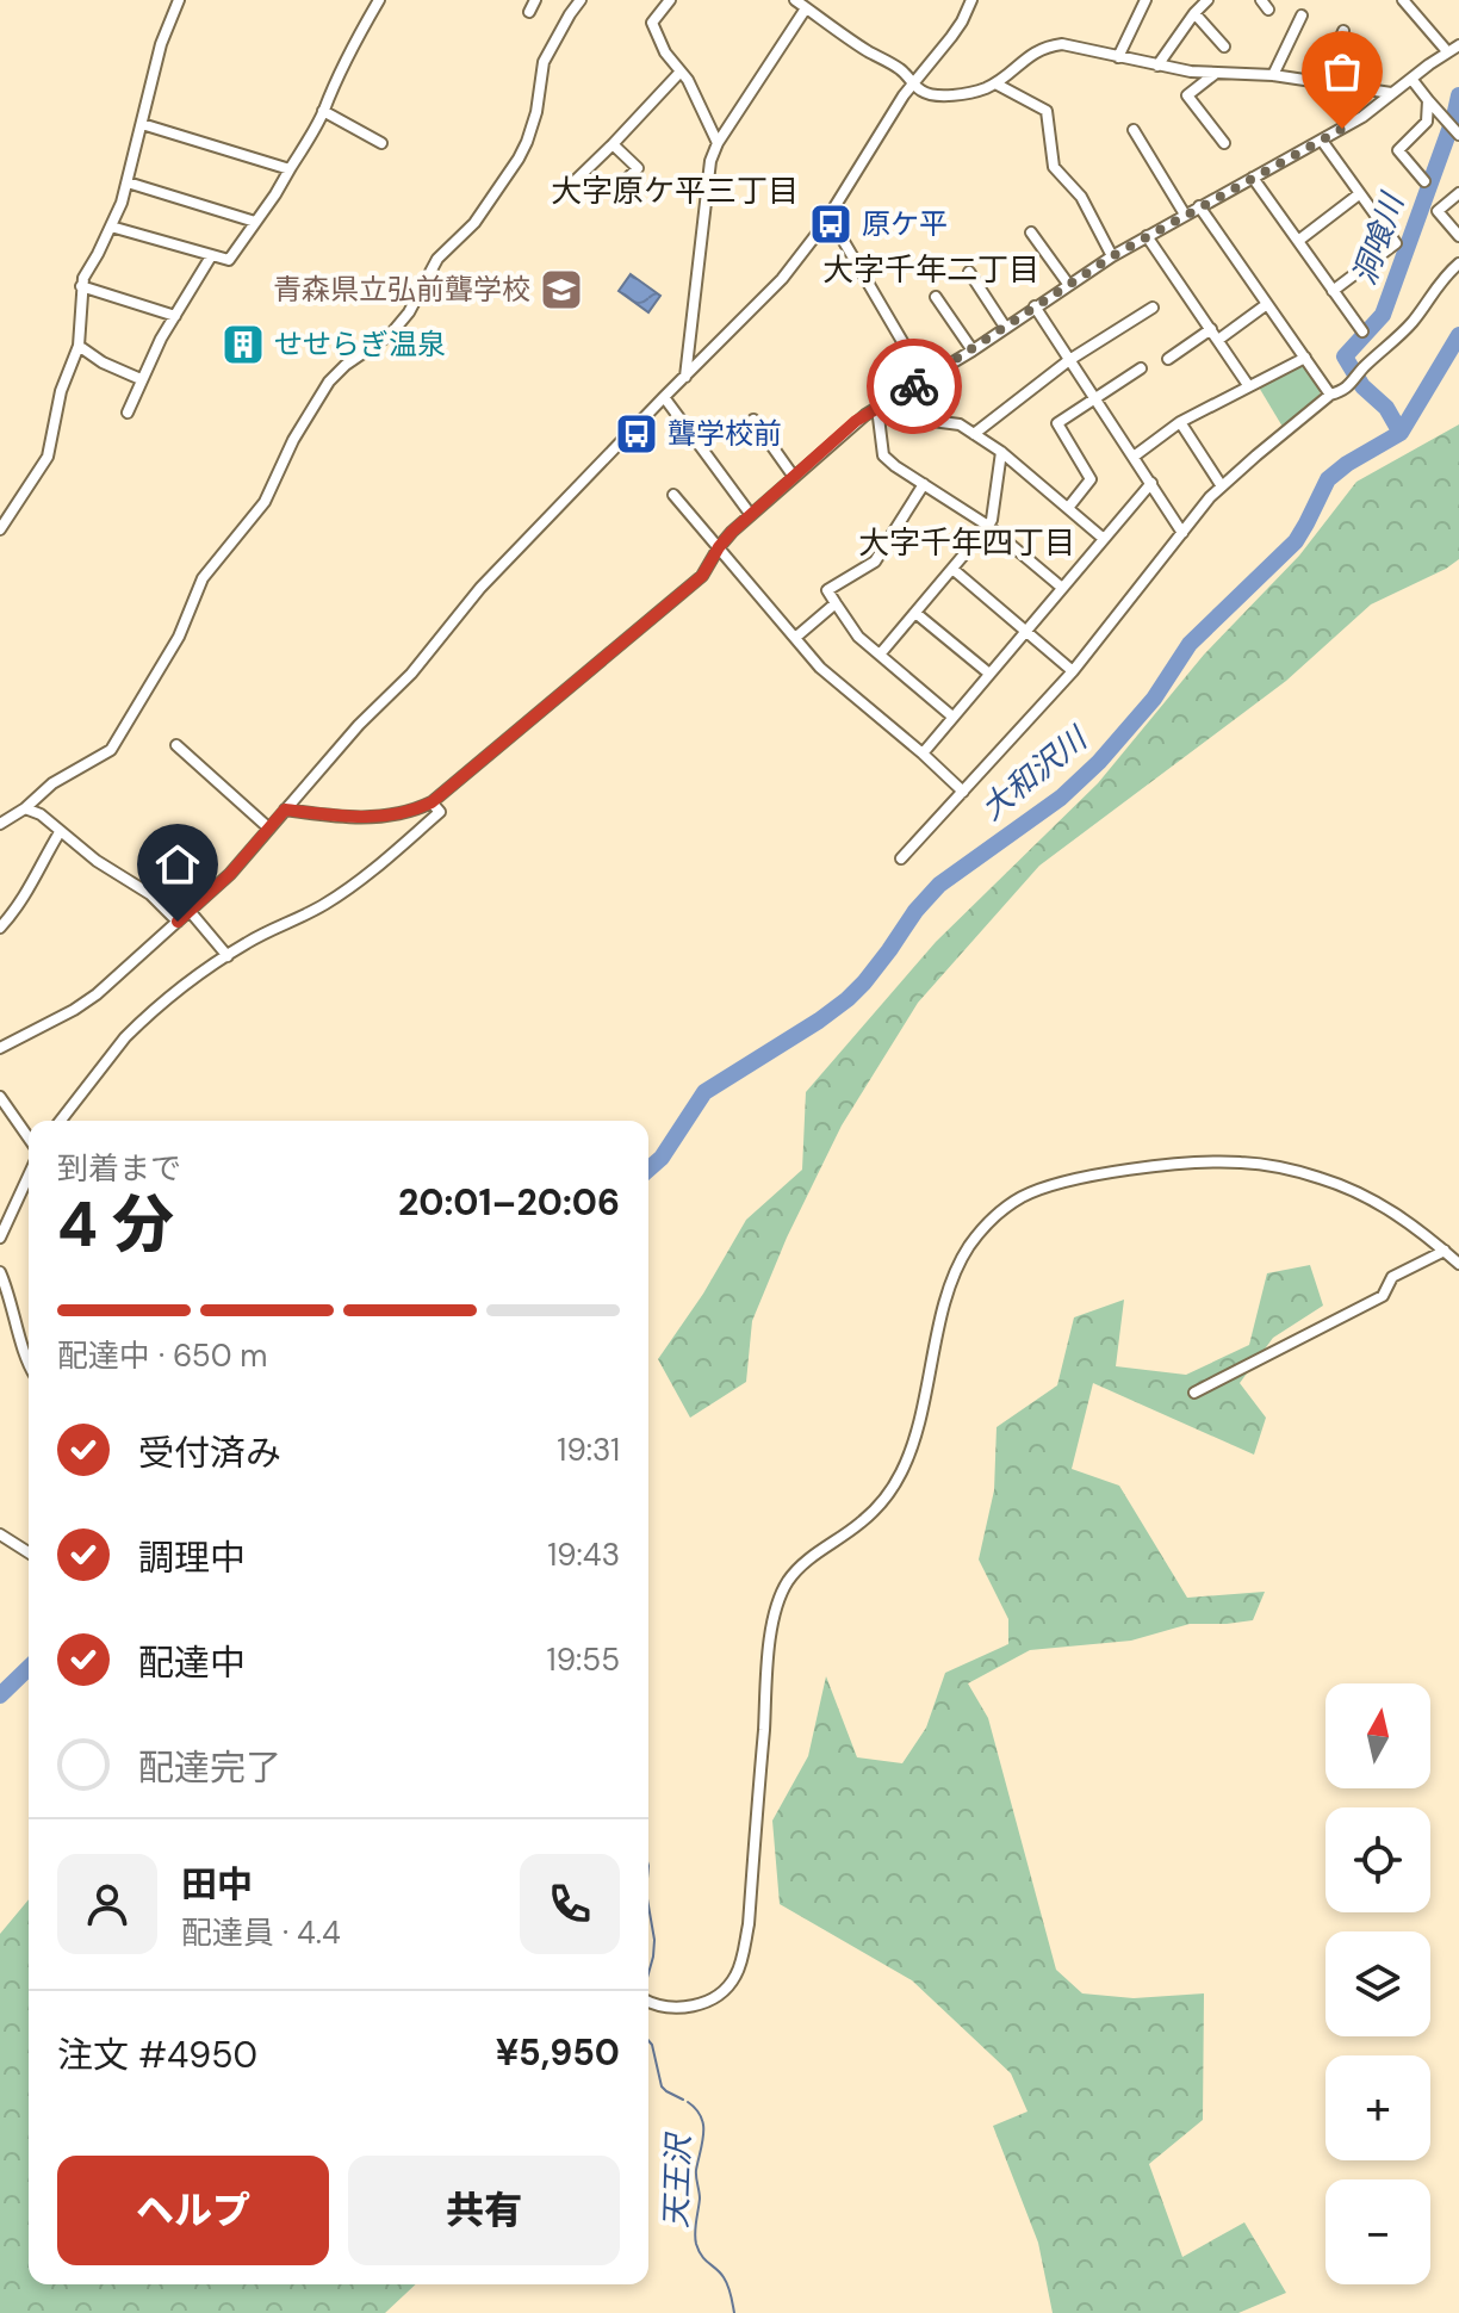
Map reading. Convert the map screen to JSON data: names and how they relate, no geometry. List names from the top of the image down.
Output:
{
  "districts": ["大字原ケ平三丁目", "大字千年二丁目", "大字千年四丁目"],
  "water": ["洞喰川", "大和沢川", "天王沢"],
  "places": {
    "bus stop": ["原ケ平", "聾学校前"],
    "school or university": ["青森県立弘前聾学校"],
    "building": ["せせらぎ温泉"]
  },
  "north": "top",
  "page": {
    "heading": ["4 分", "到着まで", "20:01–20:06"],
    "panel": [
      "田中",
      "配達員 · 4.4",
      "注文 #4950",
      "¥5,950"
    ],
    "bar": "配達中 · 650 m",
    "list": [
      ["受付済み", "19:31"],
      ["調理中", "19:43"],
      ["配達中", "19:55"],
      "配達完了"
    ],
    "map_buttons": ["+", "−"],
    "buttons": ["ヘルプ", "共有"]
  }
}
